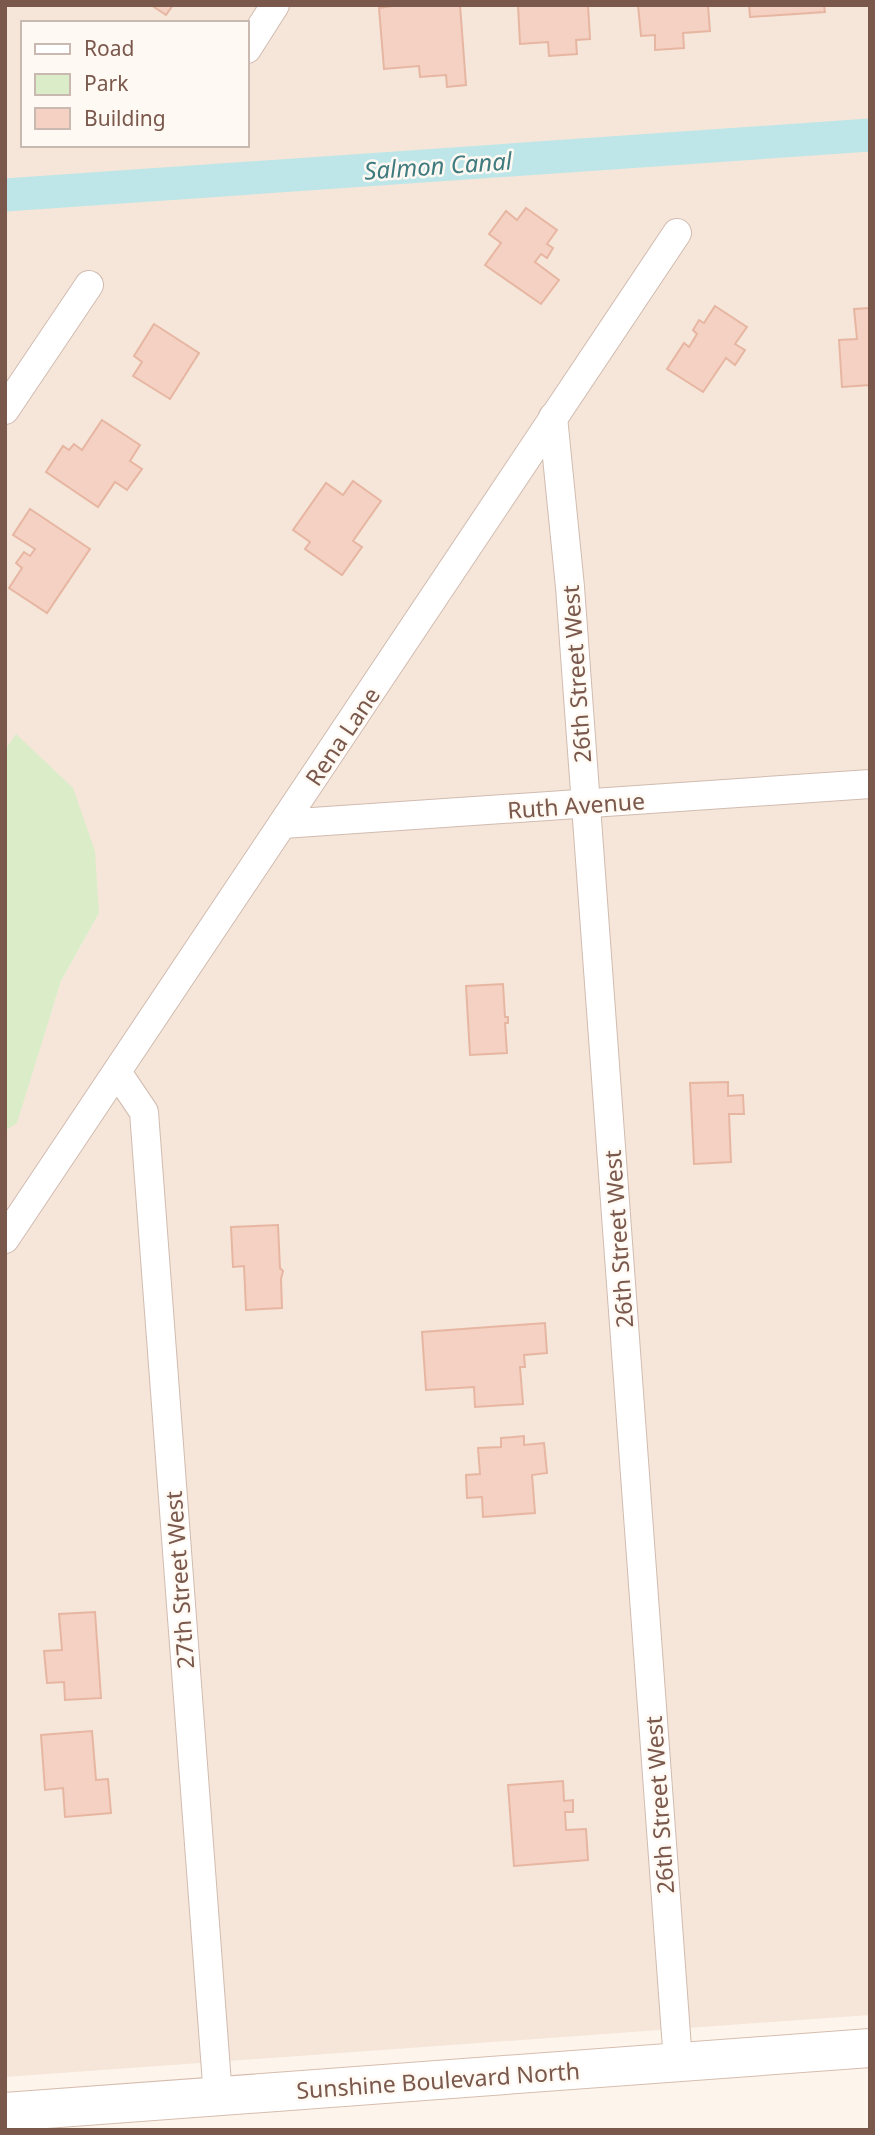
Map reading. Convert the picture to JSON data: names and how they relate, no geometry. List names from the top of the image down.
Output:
{
  "streets": {
    "street": [
      "26th Street West",
      "Rena Lane",
      "Ruth Avenue",
      "27th Street West",
      "Sunshine Boulevard North"
    ]
  },
  "crossings": [
    ["26th Street West", "Rena Lane"],
    ["26th Street West", "Ruth Avenue"],
    ["26th Street West", "Sunshine Boulevard North"],
    ["Rena Lane", "Ruth Avenue"],
    ["Rena Lane", "27th Street West"],
    ["27th Street West", "Sunshine Boulevard North"]
  ],
  "water": ["Salmon Canal"],
  "legend": ["Road", "Park", "Building"]
}
